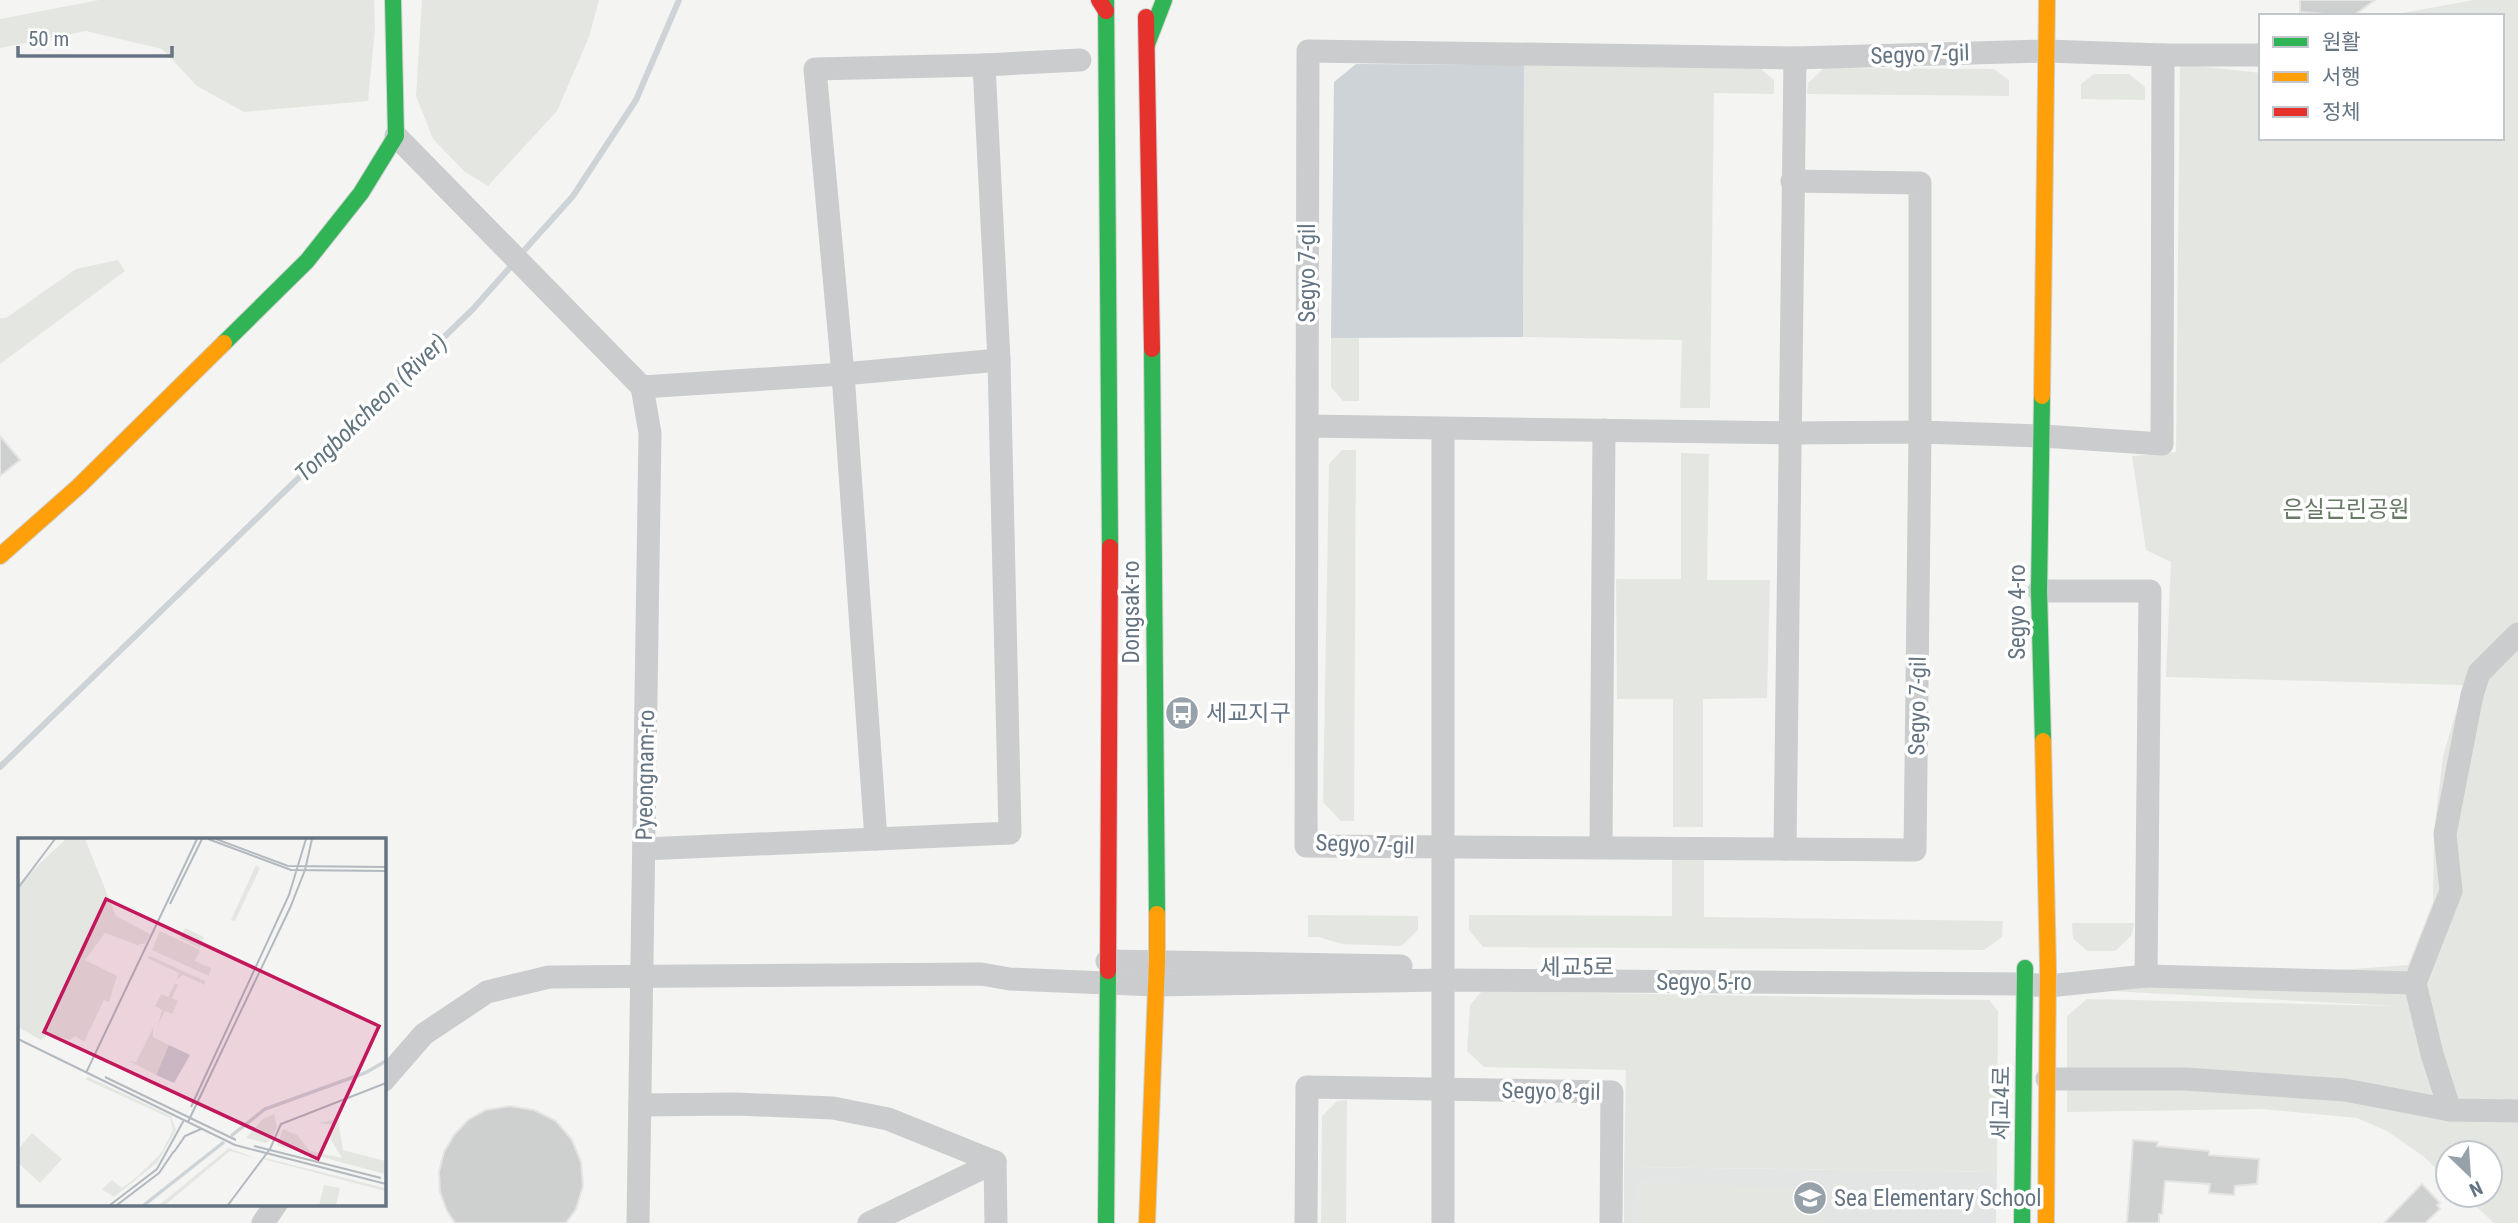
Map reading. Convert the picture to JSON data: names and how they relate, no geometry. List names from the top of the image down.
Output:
{
  "streets": {
    "main road": ["Dongsak-ro", "Segyo 4-ro", "세교4로"],
    "street": [
      "Segyo 7-gil",
      "Pyeongnam-ro",
      "Segyo 5-ro",
      "Segyo 8-gil"
    ]
  },
  "crossings": [
    ["Segyo 7-gil", "Segyo 4-ro"],
    ["Segyo 7-gil", "Segyo 5-ro"],
    ["Dongsak-ro", "Segyo 5-ro"],
    ["Segyo 4-ro", "Segyo 5-ro"],
    ["Segyo 4-ro", "세교4로"],
    ["Segyo 5-ro", "세교4로"]
  ],
  "water": ["Tongbokcheon (River)"],
  "parks": ["은실근린공원"],
  "places": {
    "bus stop": ["세교지구"],
    "school or university": ["Sea Elementary School"]
  },
  "legend": ["원활", "서행", "정체"],
  "scale_bar": "50 m",
  "north": "bottom right"
}
